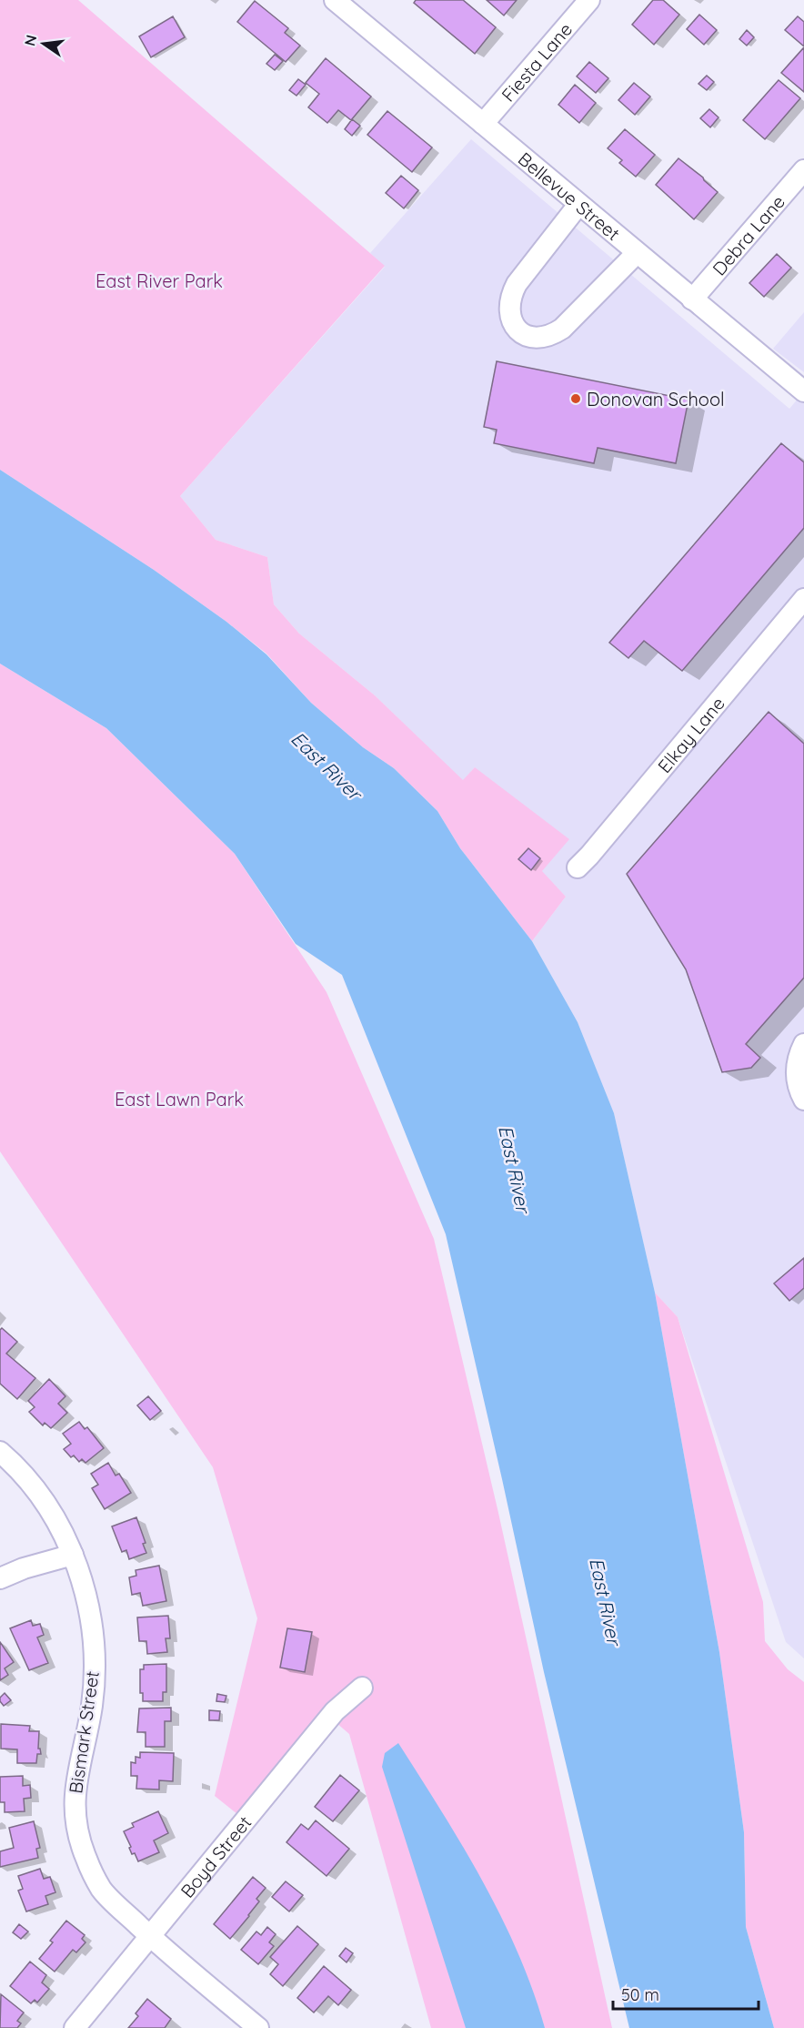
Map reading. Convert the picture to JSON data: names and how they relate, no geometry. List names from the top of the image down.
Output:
{
  "streets": {
    "street": [
      "Fiesta Lane",
      "Bellevue Street",
      "Debra Lane",
      "Elkay Lane",
      "Bismark Street",
      "Boyd Street"
    ]
  },
  "crossings": [
    ["Fiesta Lane", "Bellevue Street"],
    ["Bellevue Street", "Debra Lane"],
    ["Bismark Street", "Boyd Street"]
  ],
  "water": ["East River"],
  "parks": ["East River Park", "East Lawn Park"],
  "places": ["Donovan School"],
  "scale_bar": "50 m",
  "north": "left"
}
